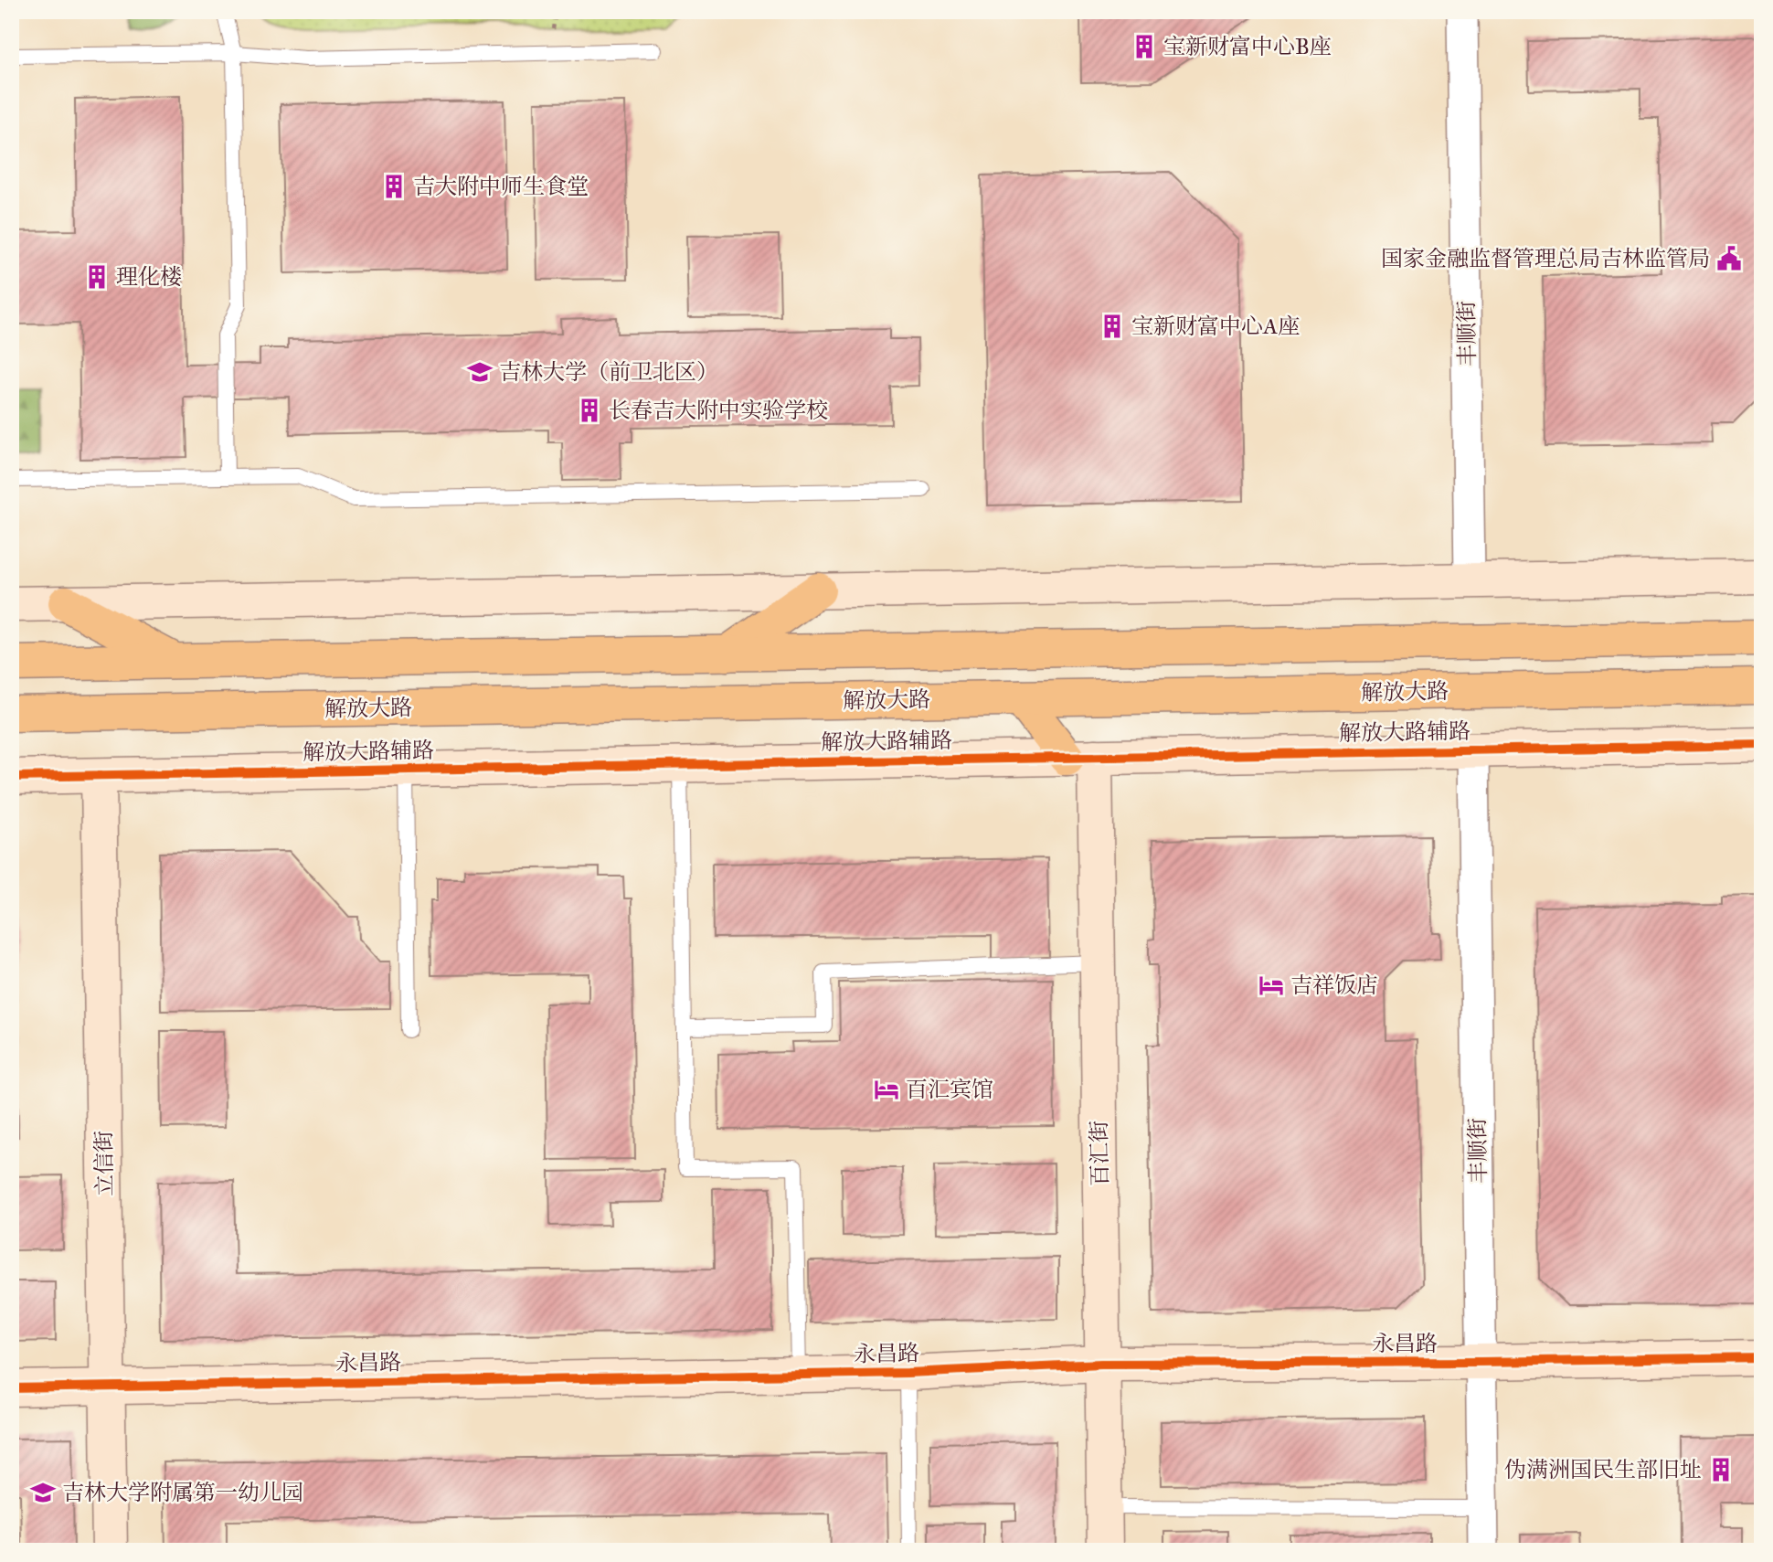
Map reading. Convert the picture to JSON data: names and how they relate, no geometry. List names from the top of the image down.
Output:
{
  "streets": {
    "main road": ["解放大路"],
    "street": [
      "丰顺街",
      "解放大路辅路",
      "百汇街",
      "立信街",
      "永昌路"
    ]
  },
  "crossings": [
    ["丰顺街", "解放大路辅路"],
    ["丰顺街", "永昌路"],
    ["解放大路辅路", "百汇街"],
    ["解放大路辅路", "立信街"],
    ["百汇街", "永昌路"],
    ["立信街", "永昌路"]
  ],
  "places": {
    "building": [
      "宝新财富中心B座",
      "吉大附中师生食堂",
      "理化楼",
      "宝新财富中心A座",
      "长春吉大附中实验学校",
      "伪满洲国民生部旧址"
    ],
    "public building": ["国家金融监督管理总局吉林监管局"],
    "school or university": ["吉林大学（前卫北区）", "吉林大学附属第一幼儿园"],
    "hotel": ["吉祥饭店", "百汇宾馆"]
  }
}
